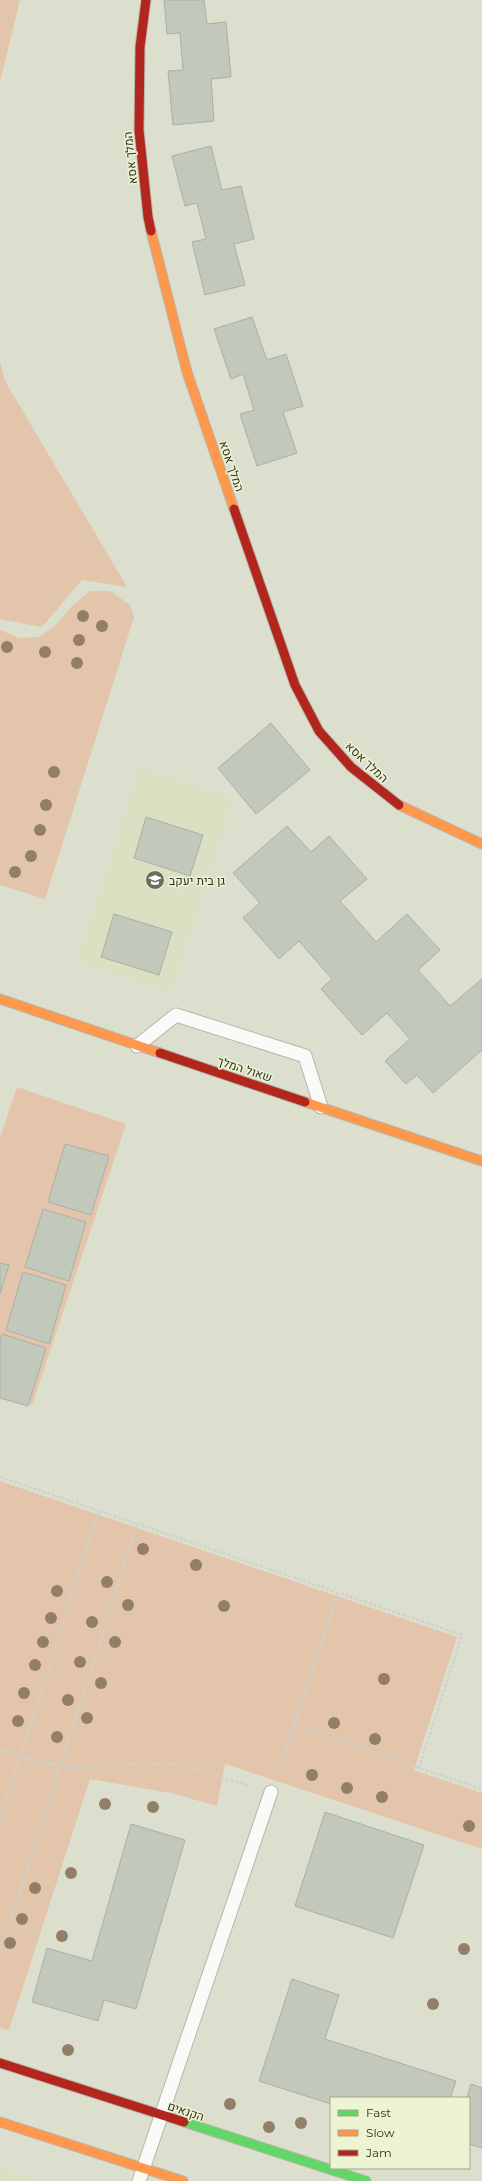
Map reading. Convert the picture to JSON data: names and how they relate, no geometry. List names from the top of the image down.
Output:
{
  "streets": {
    "street": ["המלך אסא", "שאול המלך", "הקנאים"]
  },
  "places": {
    "school or university": ["גן בית יעקב"]
  },
  "legend": ["Fast", "Slow", "Jam"]
}
